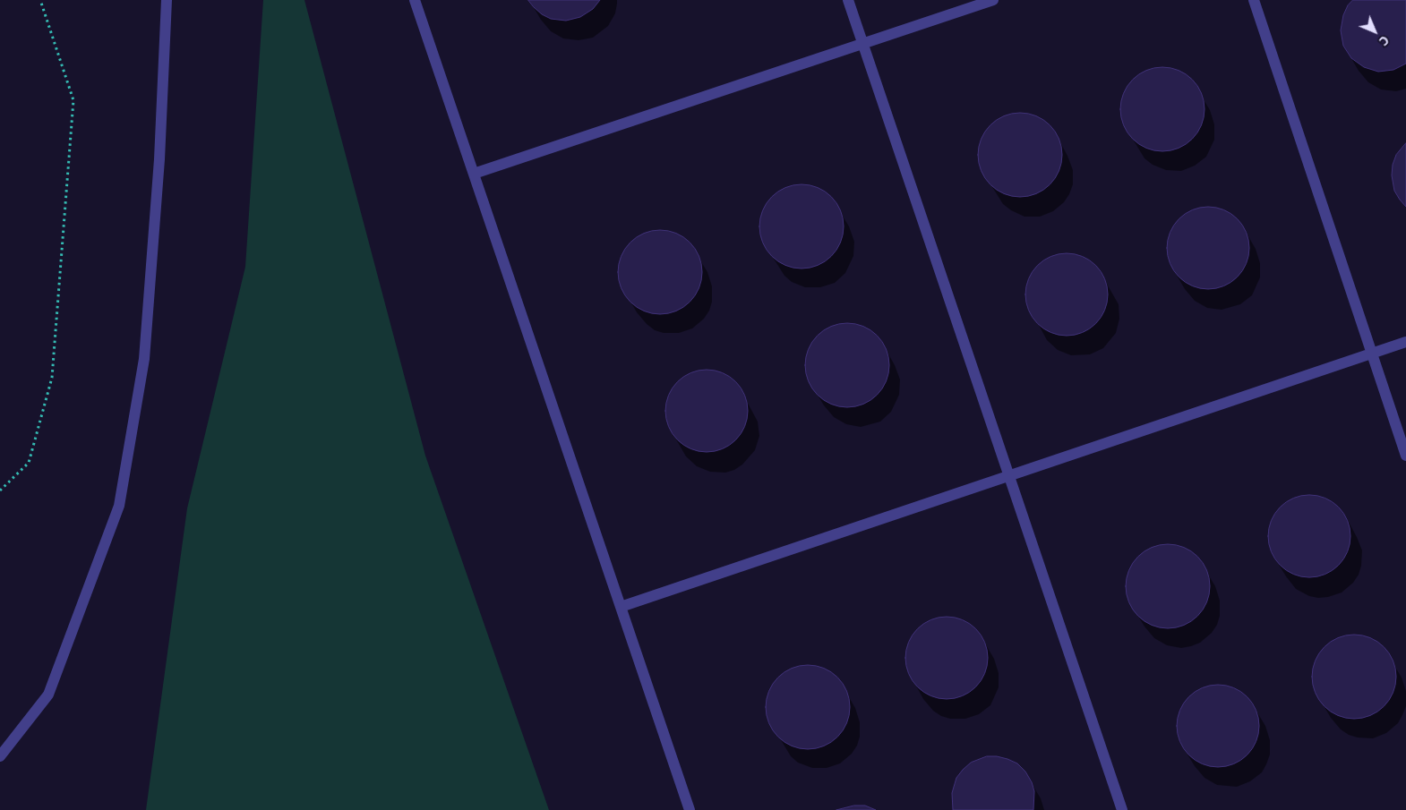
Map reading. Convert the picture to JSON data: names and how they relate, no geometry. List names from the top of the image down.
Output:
{
  "north": "bottom right"
}
